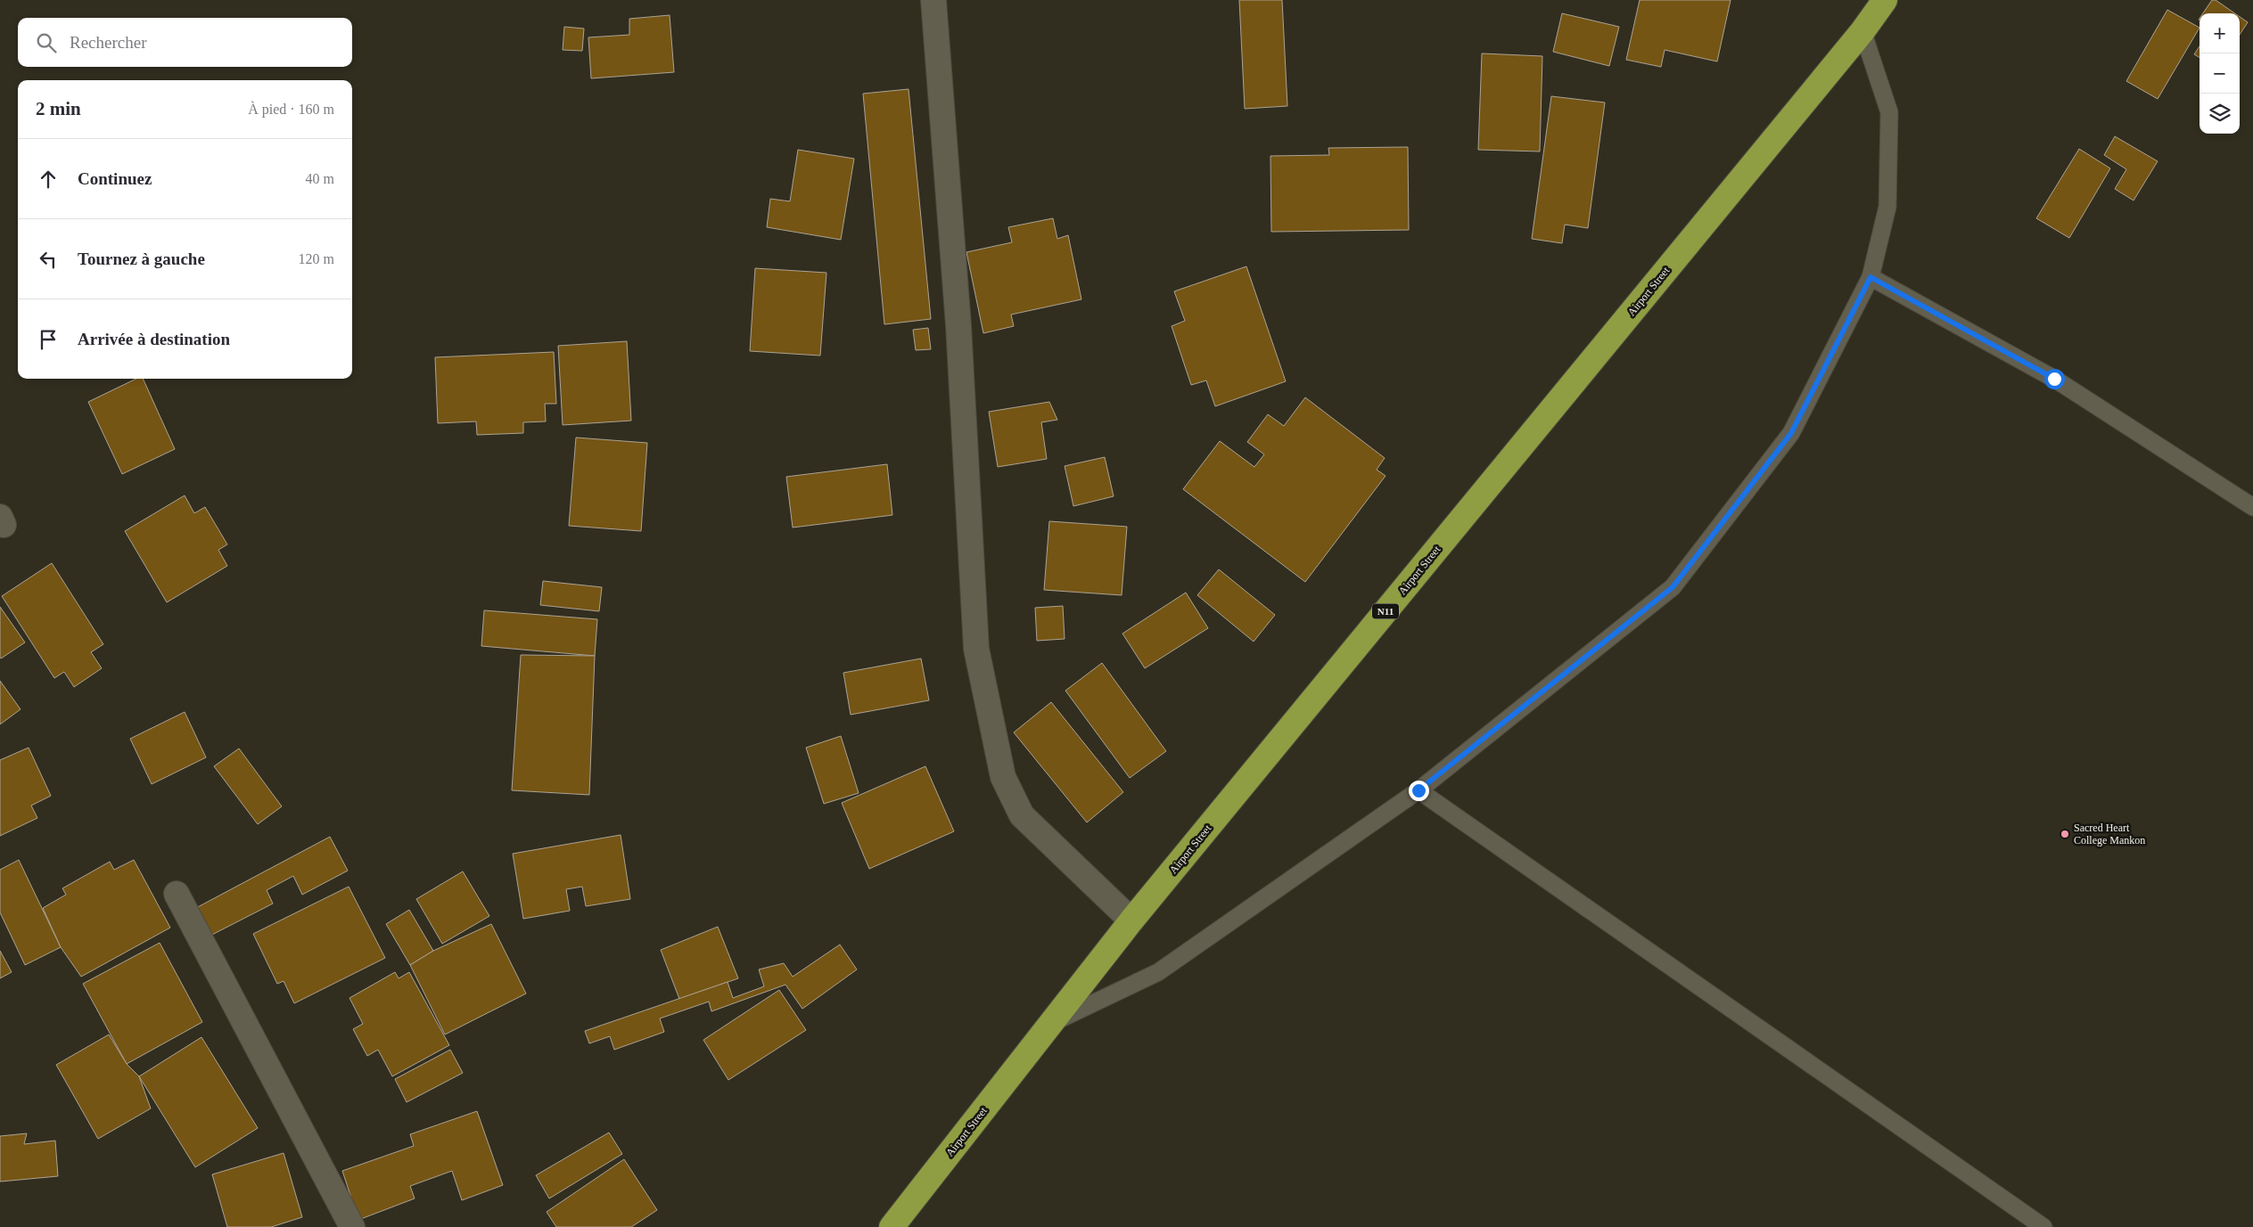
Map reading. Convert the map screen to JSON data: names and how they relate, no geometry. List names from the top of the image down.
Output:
{
  "streets": {
    "highway": ["Airport Street", "N11"]
  },
  "places": ["Sacred Heart College Mankon"],
  "page": {
    "map_buttons": ["+", "−"],
    "search": "Rechercher",
    "heading": ["2 min", "À pied · 160 m"],
    "list": [
      ["Continuez", "40 m"],
      ["Tournez à gauche", "120 m"],
      "Arrivée à destination"
    ]
  }
}
